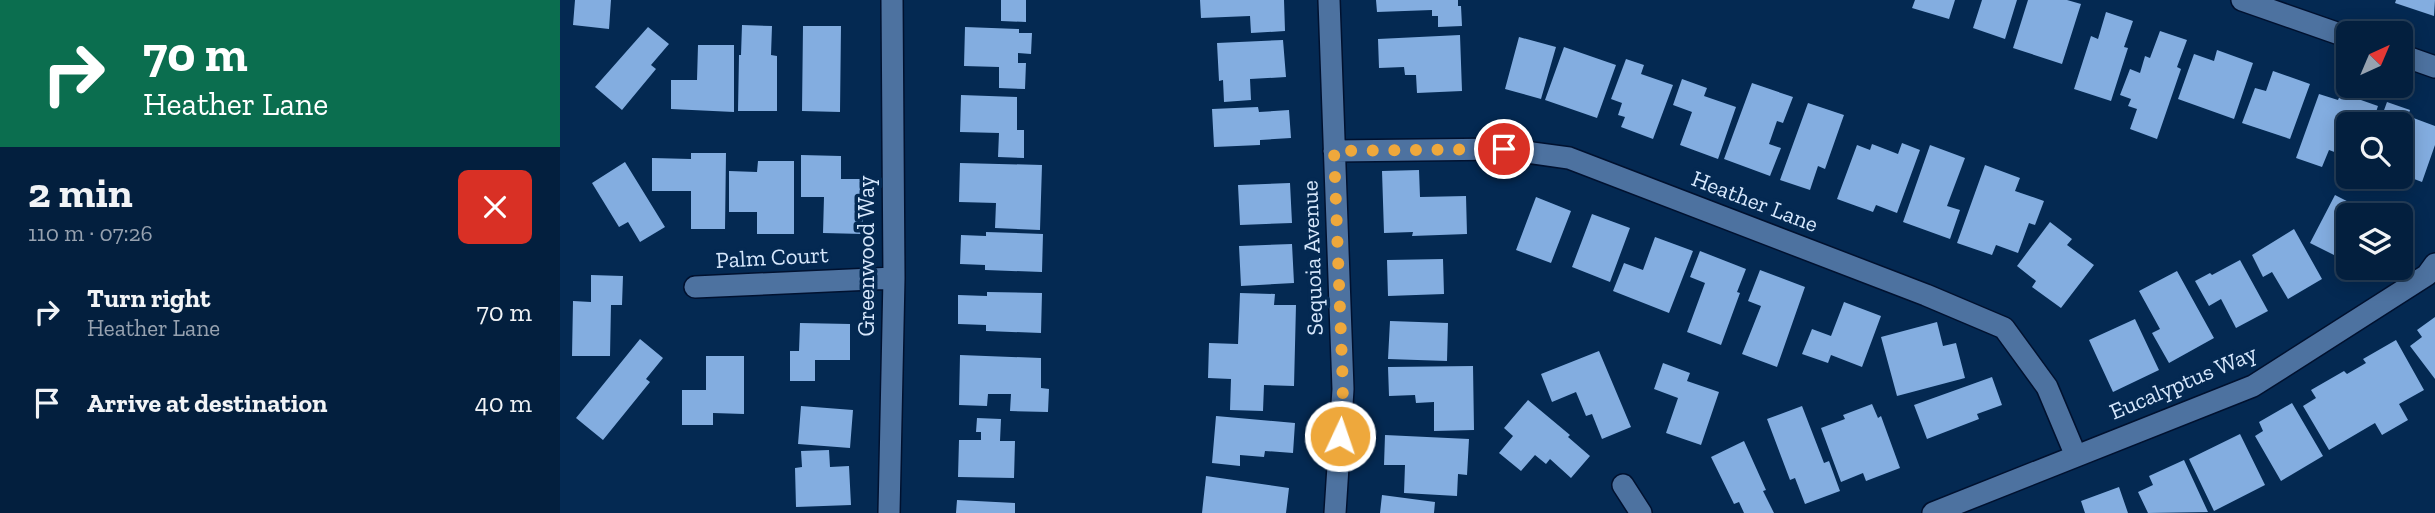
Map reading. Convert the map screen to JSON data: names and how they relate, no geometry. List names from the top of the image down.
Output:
{
  "streets": {
    "street": [
      "Heather Lane",
      "Greenwood Way",
      "Palm Court",
      "Sequoia Avenue",
      "Eucalyptus Way"
    ]
  },
  "crossings": [
    ["Heather Lane", "Sequoia Avenue"],
    ["Heather Lane", "Eucalyptus Way"],
    ["Greenwood Way", "Palm Court"]
  ],
  "north": "top right",
  "page": {
    "turn": ["70 m", "Heather Lane"],
    "heading": ["2 min", "110 m · 07:26"],
    "list": [
      {
        "name": "Turn right",
        "note": "Heather Lane",
        "value": "70 m"
      },
      {
        "name": "Arrive at destination",
        "value": "40 m"
      }
    ]
  }
}
